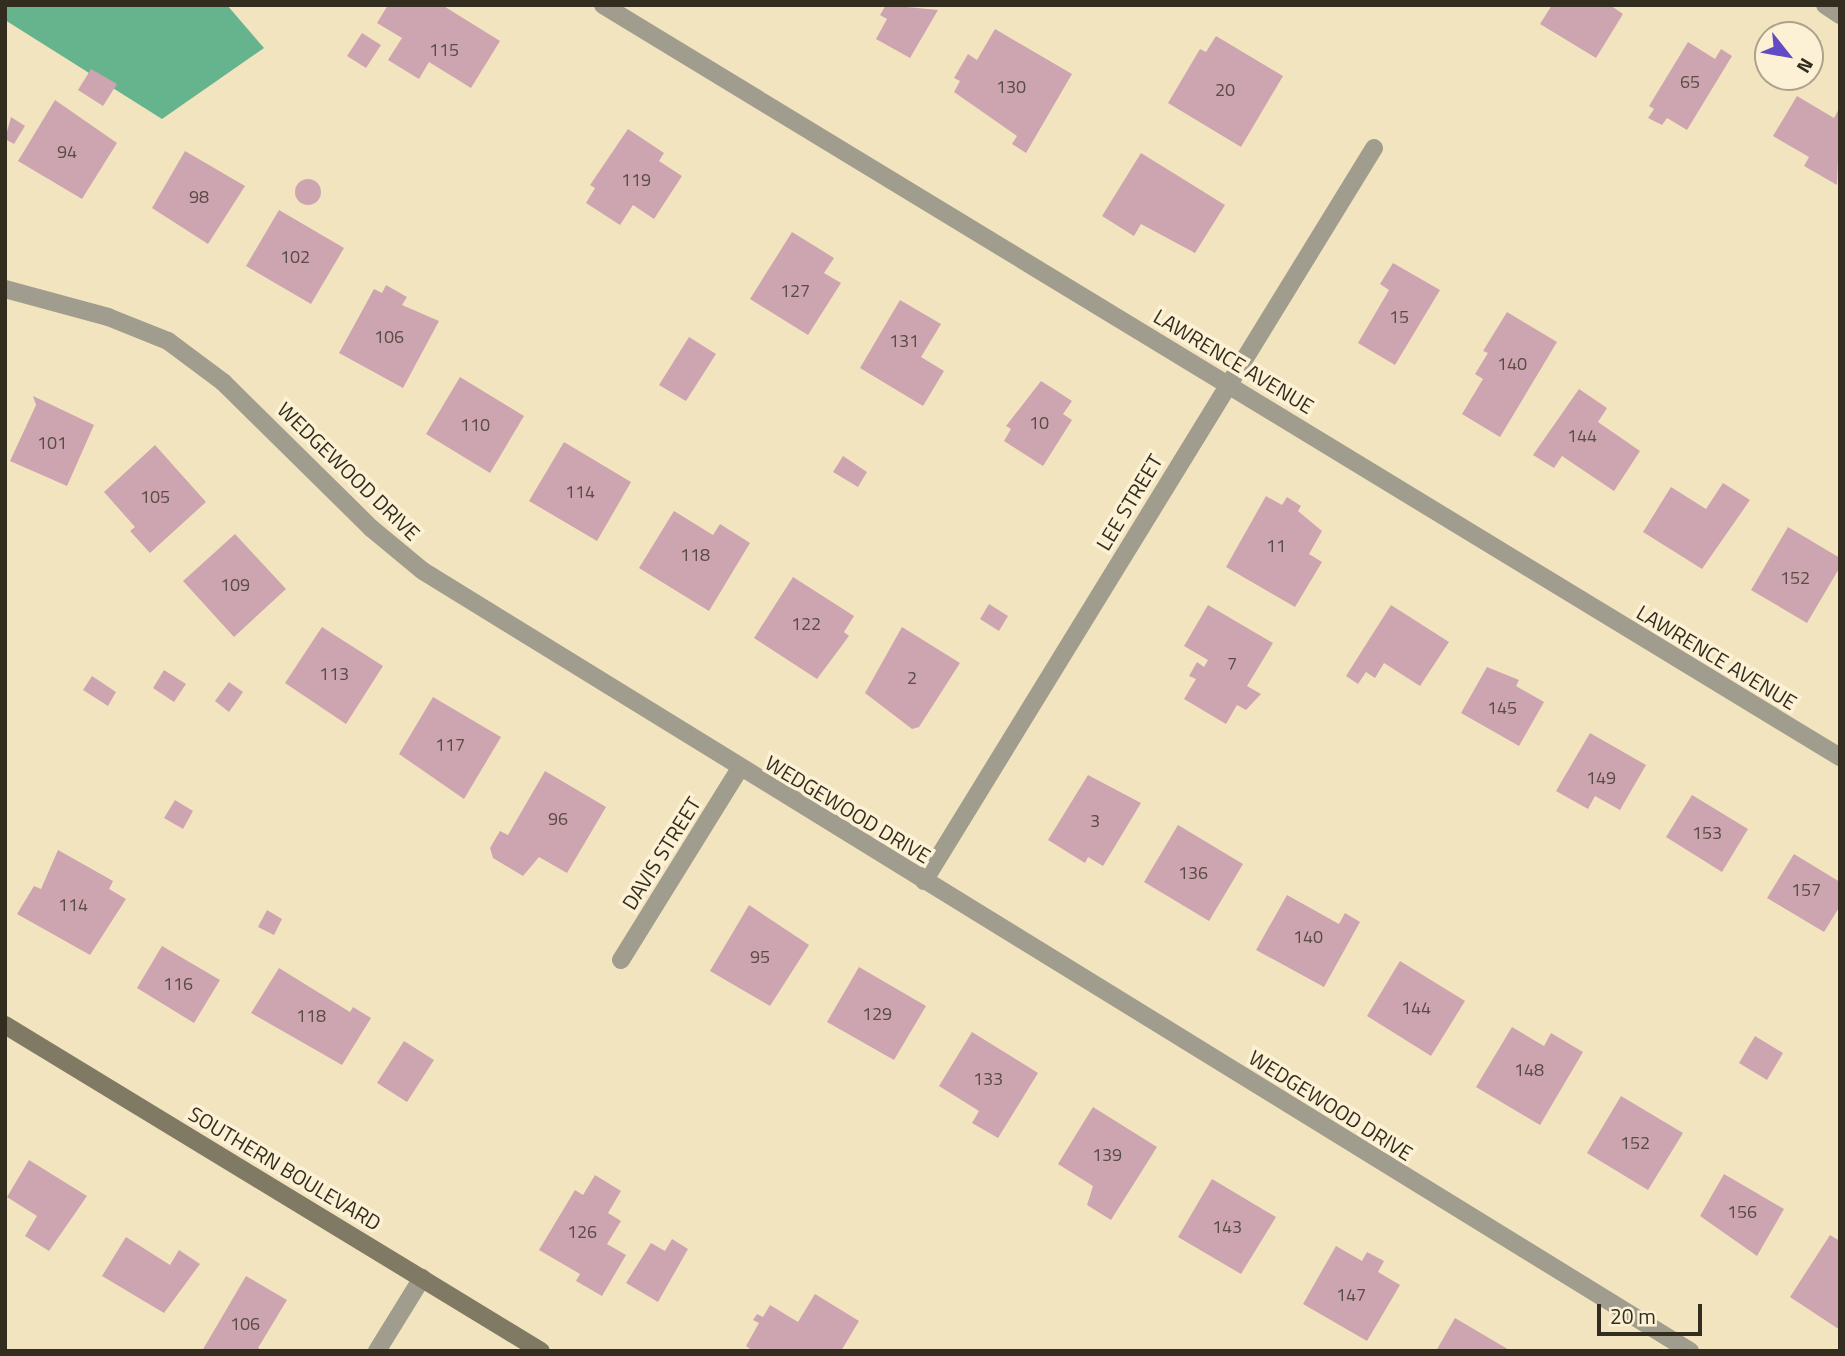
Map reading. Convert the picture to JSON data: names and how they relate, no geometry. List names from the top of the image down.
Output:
{
  "streets": {
    "street": [
      "LAWRENCE AVENUE",
      "WEDGEWOOD DRIVE",
      "LEE STREET",
      "DAVIS STREET",
      "SOUTHERN BOULEVARD"
    ]
  },
  "crossings": [
    ["LAWRENCE AVENUE", "LEE STREET"],
    ["WEDGEWOOD DRIVE", "LEE STREET"],
    ["WEDGEWOOD DRIVE", "DAVIS STREET"]
  ],
  "house_numbers": [
    "115",
    "65",
    "130",
    "20",
    "94",
    "119",
    "98",
    "102",
    "127",
    "15",
    "106",
    "131",
    "140",
    "10",
    "110",
    "144",
    "101",
    "114",
    "105",
    "11",
    "118",
    "152",
    "109",
    "122",
    "7",
    "113",
    "2",
    "145",
    "117",
    "149",
    "96",
    "3",
    "153",
    "136",
    "157",
    "114",
    "140",
    "95",
    "116",
    "144",
    "129",
    "118",
    "148",
    "133",
    "152",
    "139",
    "156",
    "143",
    "126",
    "147",
    "106"
  ],
  "scale_bar": "20 m",
  "north": "bottom right"
}
